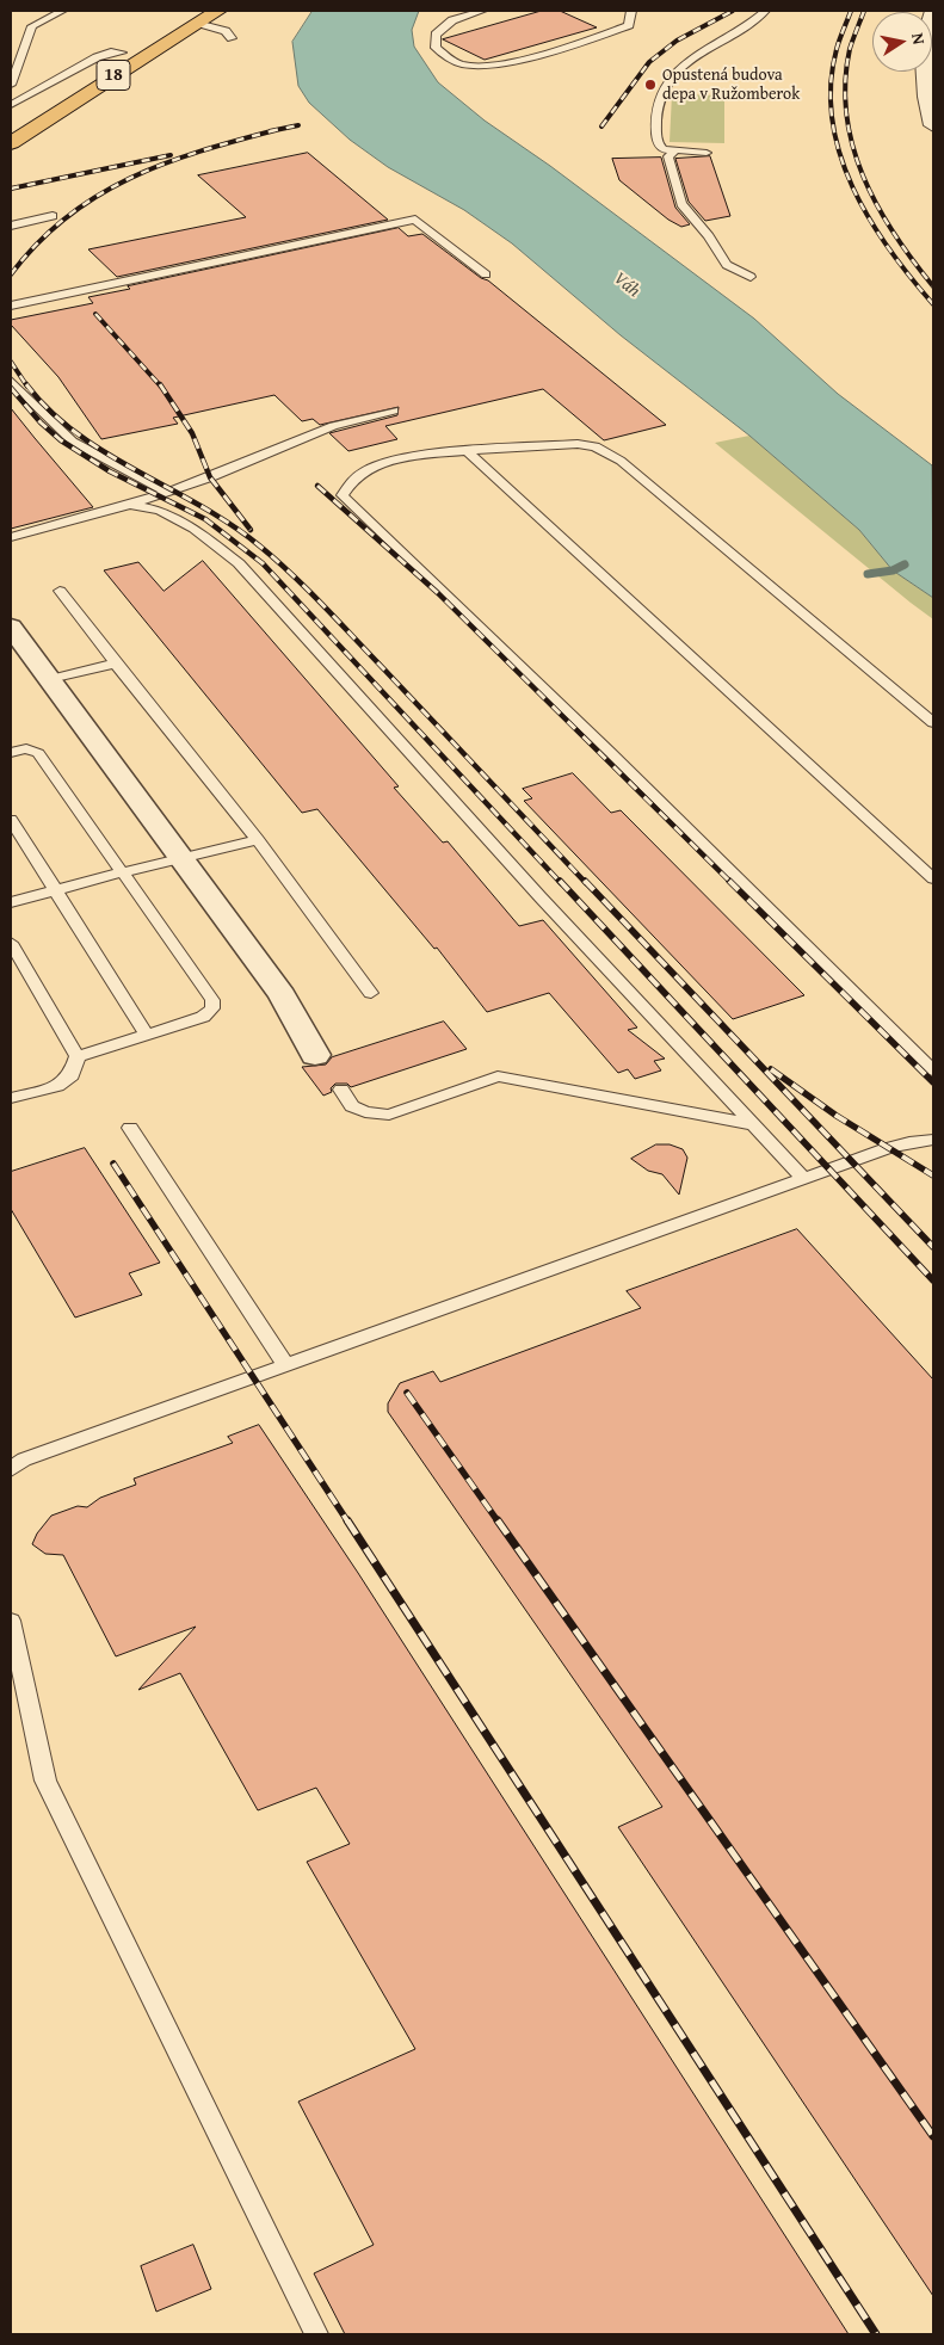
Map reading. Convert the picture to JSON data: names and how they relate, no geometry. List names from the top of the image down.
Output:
{
  "streets": {
    "main road": ["18"]
  },
  "water": ["Váh"],
  "places": ["Opustená budova depa v Ružomberok"],
  "north": "right"
}
